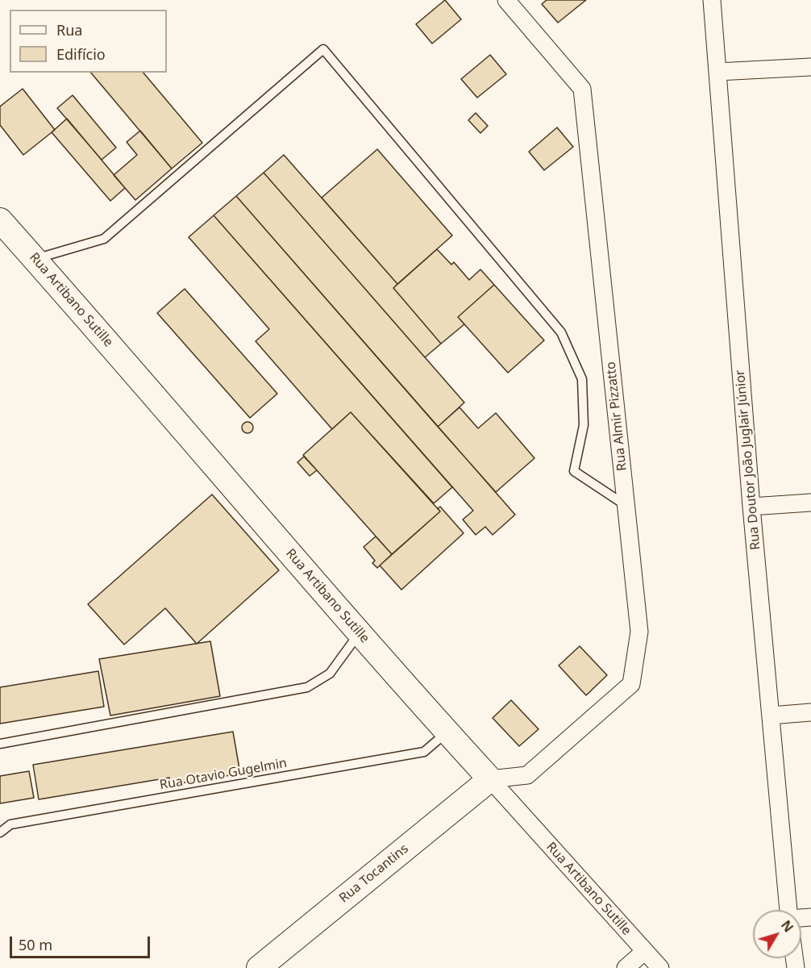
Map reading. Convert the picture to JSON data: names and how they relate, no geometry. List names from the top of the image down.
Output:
{
  "streets": {
    "main road": ["Rua Artibano Sutille", "Rua Tocantins"],
    "street": ["Rua Almir Pizzatto", "Rua Doutor João Juglair Júnior"],
    "lane": ["Rua Otavio Gugelmin"]
  },
  "crossings": [
    ["Rua Artibano Sutille", "Rua Almir Pizzatto"],
    ["Rua Artibano Sutille", "Rua Otavio Gugelmin"],
    ["Rua Artibano Sutille", "Rua Tocantins"],
    ["Rua Almir Pizzatto", "Rua Tocantins"]
  ],
  "legend": ["Rua", "Edifício"],
  "scale_bar": "50 m",
  "north": "top right"
}
